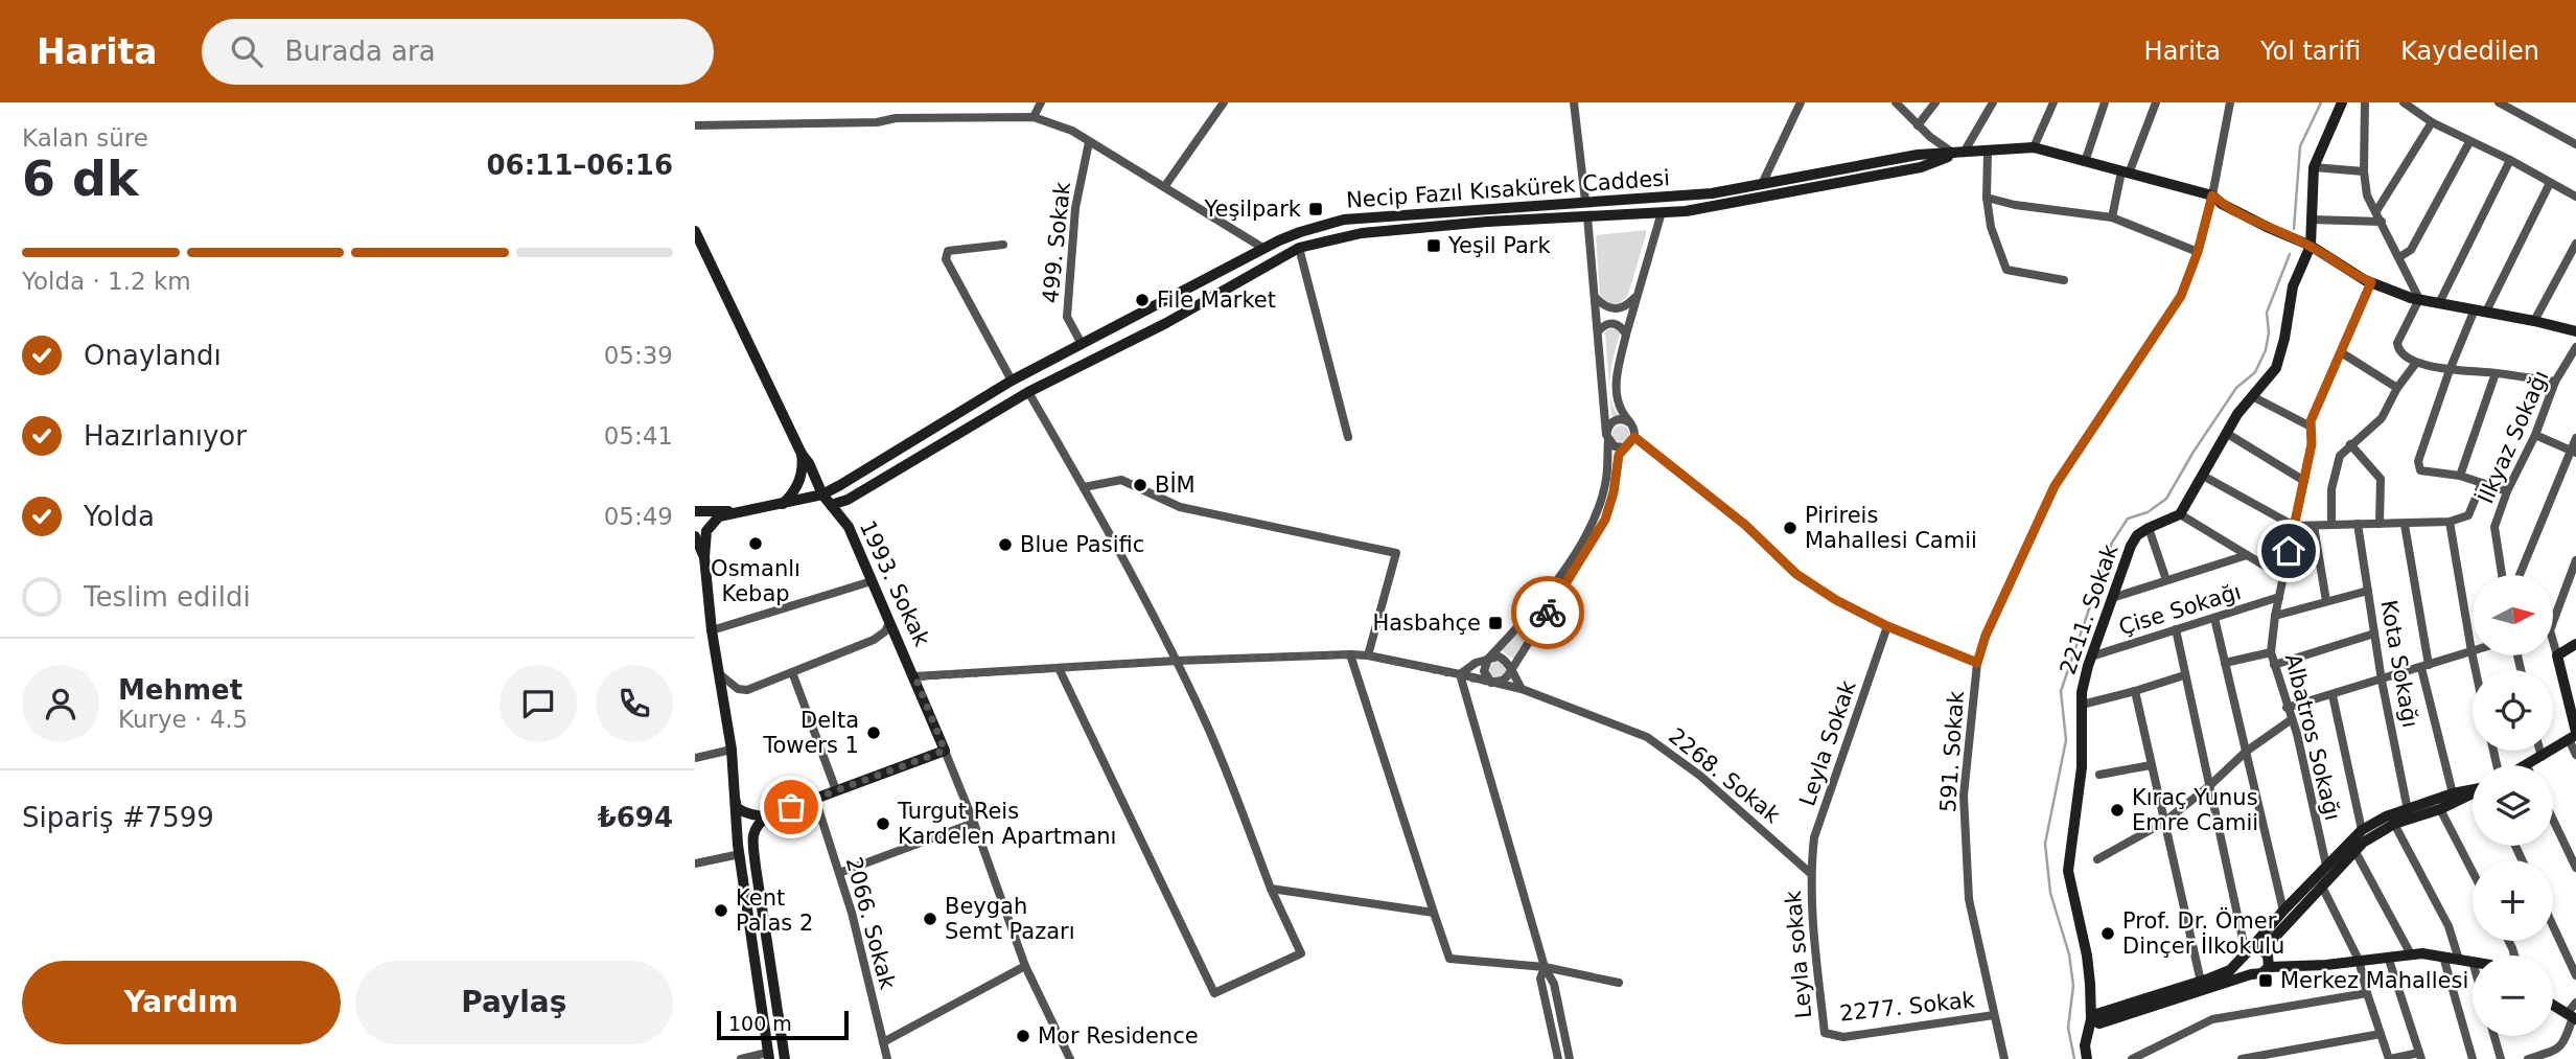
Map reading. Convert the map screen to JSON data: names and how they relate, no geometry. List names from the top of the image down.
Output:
{
  "streets": {
    "main road": ["Necip Fazıl Kısakürek Caddesi", "1993. Sokak", "2211. Sokak"],
    "street": [
      "499. Sokak",
      "İlkyaz Sokağı",
      "Çise Sokağı",
      "Kota Sokağı",
      "Albatros Sokağı",
      "Leyla Sokak",
      "591. Sokak",
      "2268. Sokak",
      "2066. Sokak",
      "Leyla sokak",
      "2277. Sokak"
    ]
  },
  "crossings": [
    ["Necip Fazıl Kısakürek Caddesi", "499. Sokak"],
    ["Necip Fazıl Kısakürek Caddesi", "1993. Sokak"],
    ["Necip Fazıl Kısakürek Caddesi", "Albatros Sokağı"],
    ["Necip Fazıl Kısakürek Caddesi", "591. Sokak"],
    ["1993. Sokak", "2268. Sokak"],
    ["2211. Sokak", "Çise Sokağı"],
    ["Çise Sokağı", "Albatros Sokağı"],
    ["Leyla Sokak", "2268. Sokak"],
    ["Leyla Sokak", "Leyla sokak"],
    ["591. Sokak", "2277. Sokak"],
    ["2268. Sokak", "Leyla sokak"],
    ["Leyla sokak", "2277. Sokak"]
  ],
  "places": {
    "transit": [
      "Yeşilpark",
      "Yeşil Park",
      "Hasbahçe",
      "Merkez Mahallesi"
    ],
    "other": [
      "File Market",
      "BİM",
      "Pirireis Mahallesi Camii",
      "Osmanlı Kebap",
      "Blue Pasific",
      "Delta Towers 1",
      "Kıraç Yunus Emre Camii",
      "Turgut Reis Kardelen Apartmanı",
      "Kent Palas 2",
      "Beygah Semt Pazarı",
      "Prof. Dr. Ömer Dinçer İlkokulu",
      "Mor Residence"
    ]
  },
  "scale_bar": "100 m",
  "north": "right",
  "page": {
    "header": "Harita",
    "search": "Burada ara",
    "nav": ["Harita", "Yol tarifi", "Kaydedilen"],
    "heading": ["6 dk", "Kalan süre", "06:11–06:16"],
    "panel": [
      "Mehmet",
      "Kurye · 4.5",
      "Sipariş #7599",
      "₺694"
    ],
    "bar": "Yolda · 1.2 km",
    "list": [
      ["Onaylandı", "05:39"],
      ["Hazırlanıyor", "05:41"],
      ["Yolda", "05:49"],
      "Teslim edildi"
    ],
    "map_buttons": ["+", "−"],
    "buttons": ["Yardım", "Paylaş"],
    "scale": "100 m"
  }
}
